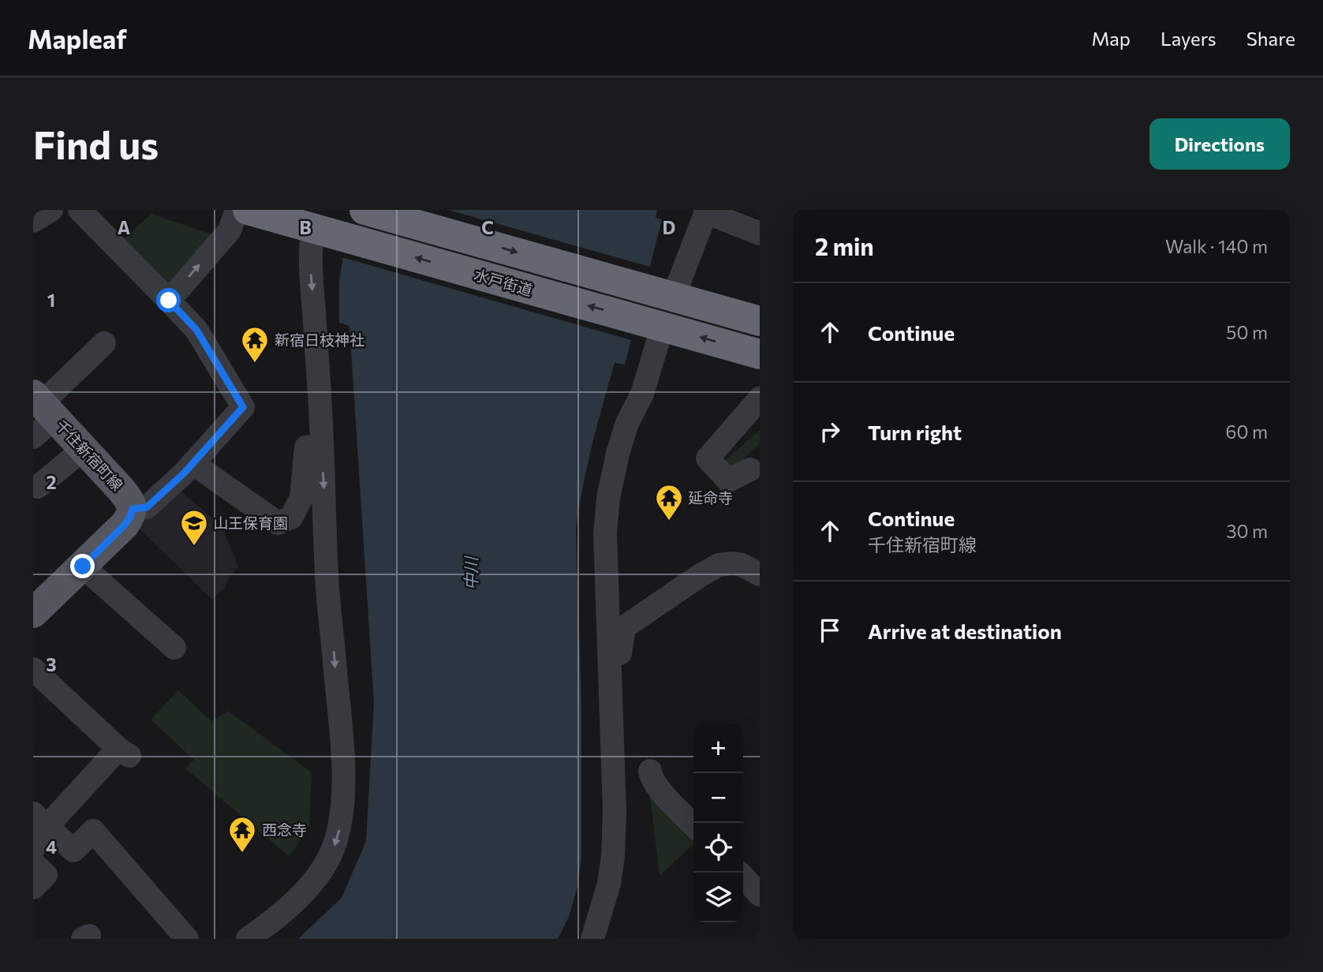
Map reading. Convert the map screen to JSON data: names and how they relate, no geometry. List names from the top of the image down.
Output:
{
  "streets": {
    "highway": ["水戸街道"],
    "main road": ["千住新宿町線"]
  },
  "water": ["中川"],
  "places": {
    "temple": ["新宿日枝神社", "延命寺", "西念寺"],
    "school or university": ["山王保育園"]
  },
  "page": {
    "header": "Mapleaf",
    "nav": ["Map", "Layers", "Share"],
    "buttons": "Directions",
    "title": "Find us",
    "heading": ["2 min", "Walk · 140 m"],
    "list": [
      ["Continue", "50 m"],
      ["Turn right", "60 m"],
      ["Continue", "千住新宿町線", "30 m"],
      "Arrive at destination"
    ],
    "map_buttons": ["+", "−"]
  },
  "grid": {
    "columns": [
      "A",
      "B",
      "C",
      "D"
    ],
    "rows": [
      "1",
      "2",
      "3",
      "4"
    ]
  }
}
